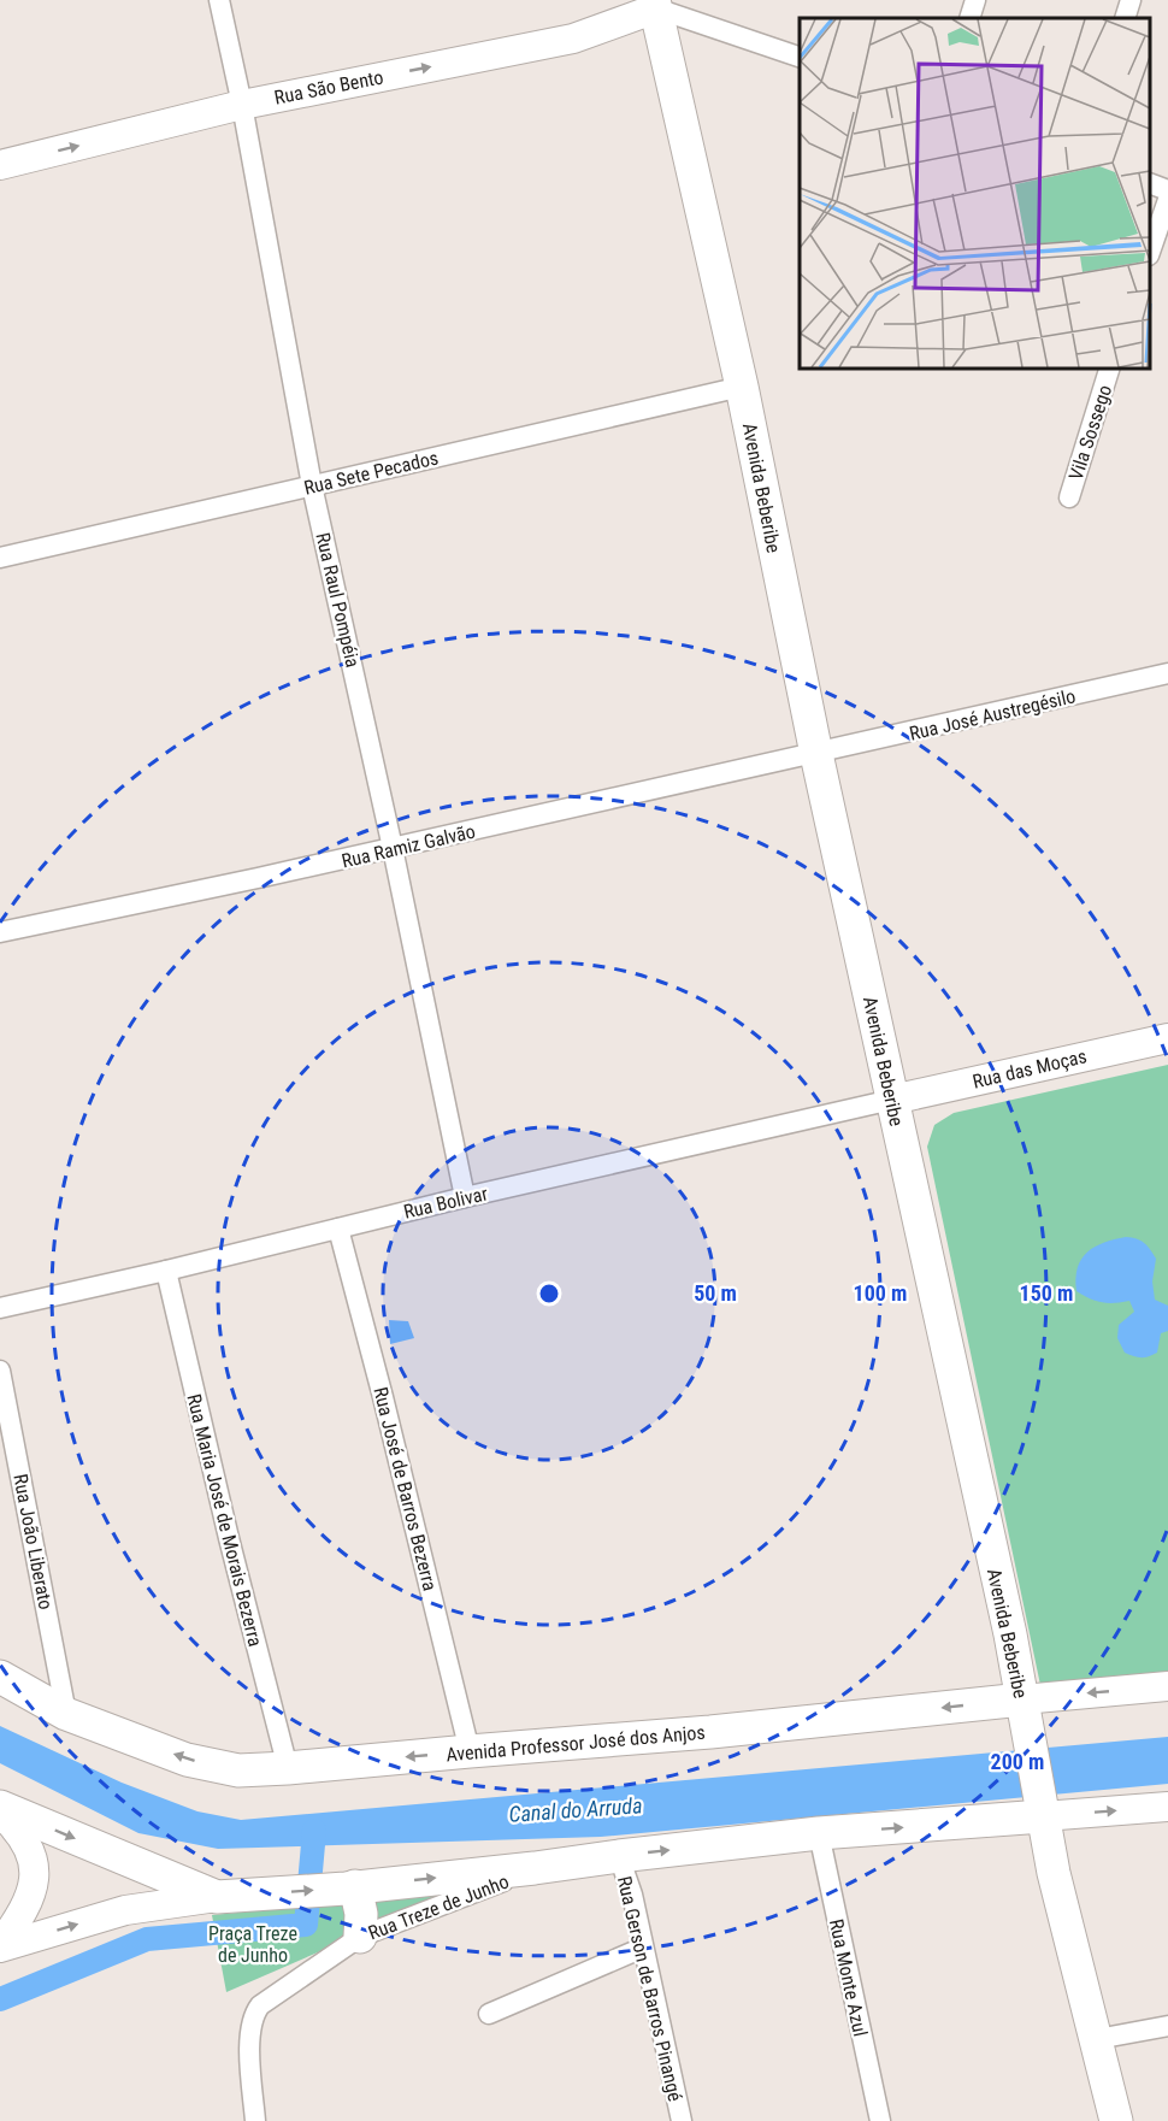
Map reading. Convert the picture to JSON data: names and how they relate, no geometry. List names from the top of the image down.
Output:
{
  "streets": {
    "main road": [
      "Rua São Bento",
      "Avenida Beberibe",
      "Rua das Moças",
      "Avenida Professor José dos Anjos"
    ],
    "street": [
      "Vila Sossego",
      "Rua Sete Pecados",
      "Rua Raul Pompéia",
      "Rua José Austregésilo",
      "Rua Ramiz Galvão",
      "Rua Bolivar",
      "Rua José de Barros Bezerra",
      "Rua Maria José de Morais Bezerra",
      "Rua João Liberato",
      "Rua Treze de Junho",
      "Rua Monte Azul",
      "Rua Gerson de Barros Pinangé"
    ]
  },
  "crossings": [
    ["Rua São Bento", "Avenida Beberibe"],
    ["Rua São Bento", "Rua Raul Pompéia"],
    ["Rua Sete Pecados", "Avenida Beberibe"],
    ["Rua Sete Pecados", "Rua Raul Pompéia"],
    ["Avenida Beberibe", "Rua José Austregésilo"],
    ["Avenida Beberibe", "Rua Ramiz Galvão"],
    ["Avenida Beberibe", "Rua das Moças"],
    ["Avenida Beberibe", "Rua Bolivar"],
    ["Avenida Beberibe", "Avenida Professor José dos Anjos"],
    ["Rua Raul Pompéia", "Rua Ramiz Galvão"],
    ["Rua Raul Pompéia", "Rua Bolivar"],
    ["Rua José Austregésilo", "Rua Ramiz Galvão"],
    ["Rua das Moças", "Rua Bolivar"],
    ["Rua Bolivar", "Rua José de Barros Bezerra"],
    ["Rua Bolivar", "Rua Maria José de Morais Bezerra"],
    ["Rua José de Barros Bezerra", "Avenida Professor José dos Anjos"],
    ["Rua Maria José de Morais Bezerra", "Avenida Professor José dos Anjos"],
    ["Rua João Liberato", "Avenida Professor José dos Anjos"]
  ],
  "one_way": ["Rua São Bento"],
  "water": ["Canal do Arruda"],
  "parks": ["Praça Treze de Junho"],
  "rings": [
    "50 m",
    "100 m",
    "150 m",
    "200 m"
  ]
}
